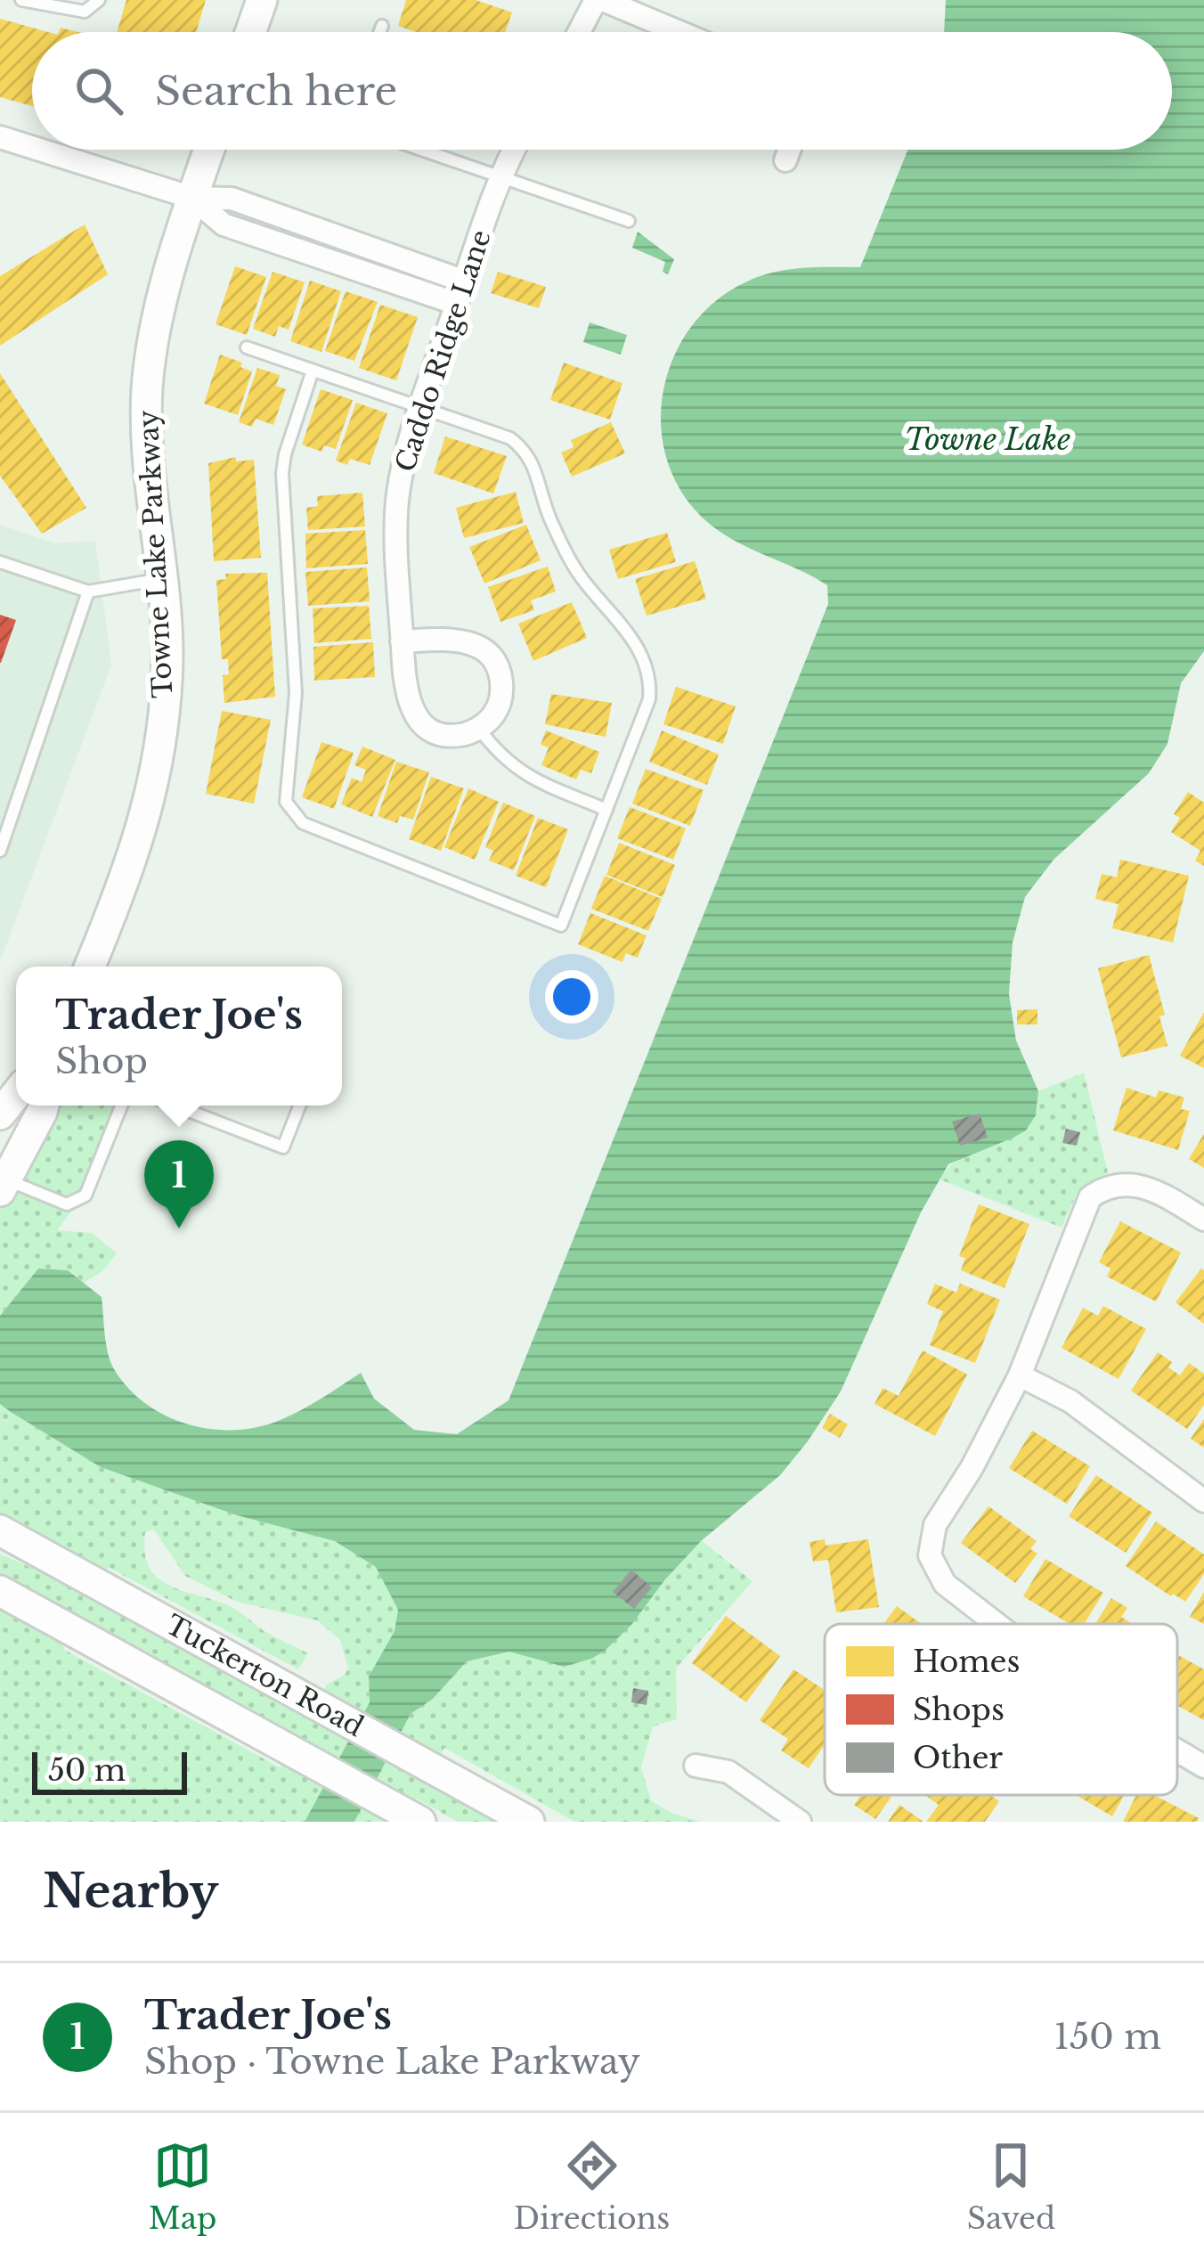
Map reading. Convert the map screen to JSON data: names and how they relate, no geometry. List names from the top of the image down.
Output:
{
  "streets": {
    "main road": ["Towne Lake Parkway", "Tuckerton Road"],
    "street": ["Caddo Ridge Lane"]
  },
  "water": ["Towne Lake"],
  "legend": ["Homes", "Shops", "Other"],
  "scale_bar": "50 m",
  "page": {
    "search": "Search here",
    "popup": ["Trader Joe's", "Shop"],
    "pins": "1",
    "scale": "50 m",
    "heading": "Nearby",
    "list": [
      {
        "mark": "1",
        "name": "Trader Joe's",
        "note": "Shop · Towne Lake Parkway",
        "value": "150 m"
      }
    ],
    "nav": ["Map", "Directions", "Saved"]
  }
}
